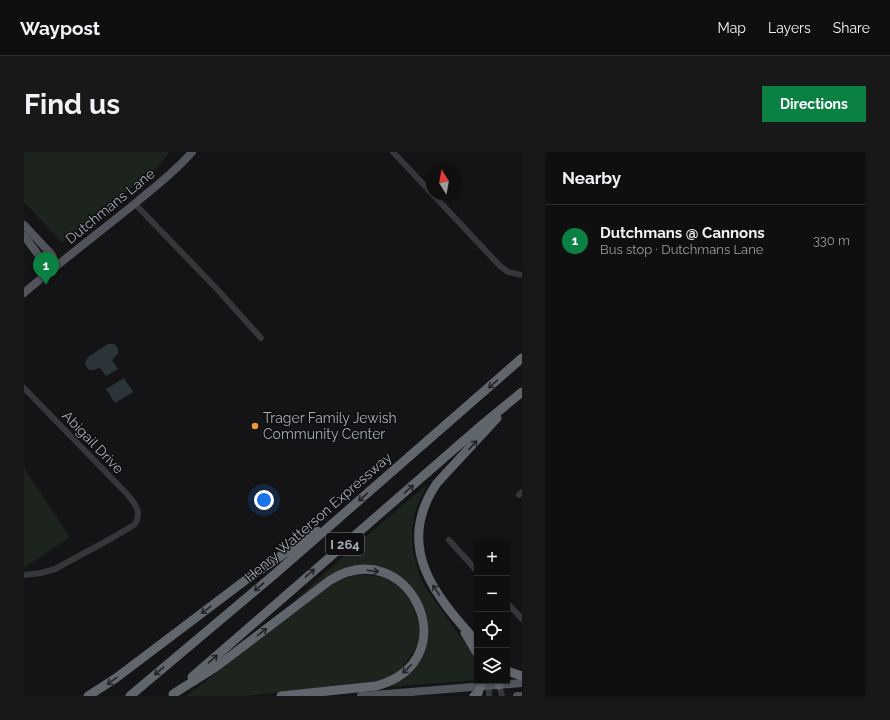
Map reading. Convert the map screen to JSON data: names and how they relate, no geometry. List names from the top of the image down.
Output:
{
  "streets": {
    "highway": ["Henry Watterson Expressway", "I 264"],
    "main road": ["Dutchmans Lane"],
    "street": ["Abigail Drive"]
  },
  "places": ["Trager Family Jewish Community Center"],
  "north": "top",
  "page": {
    "header": "Waypost",
    "nav": ["Map", "Layers", "Share"],
    "buttons": "Directions",
    "title": "Find us",
    "heading": "Nearby",
    "list": [
      {
        "mark": "1",
        "name": "Dutchmans @ Cannons",
        "note": "Bus stop · Dutchmans Lane",
        "value": "330 m"
      }
    ],
    "pins": "1",
    "map_buttons": ["+", "−"]
  }
}
